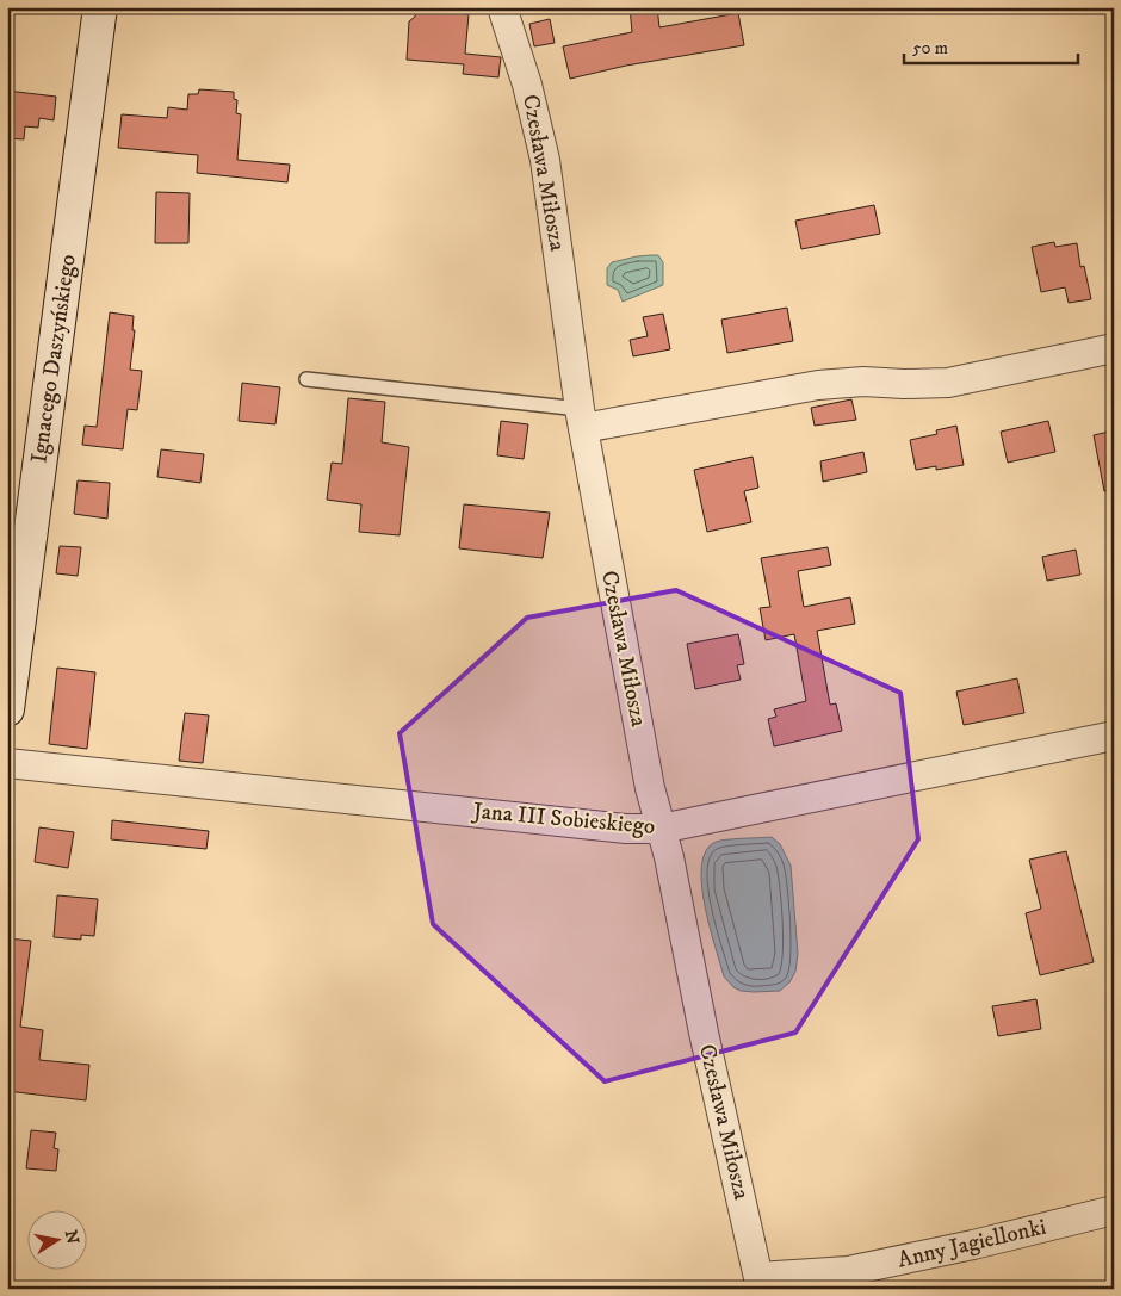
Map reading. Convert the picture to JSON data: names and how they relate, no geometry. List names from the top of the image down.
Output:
{
  "streets": {
    "street": [
      "Czesława Miłosza",
      "Ignacego Daszyńskiego",
      "Jana III Sobieskiego",
      "Anny Jagiellonki"
    ]
  },
  "crossings": [
    ["Czesława Miłosza", "Jana III Sobieskiego"],
    ["Czesława Miłosza", "Anny Jagiellonki"]
  ],
  "scale_bar": "50 m",
  "north": "right"
}
